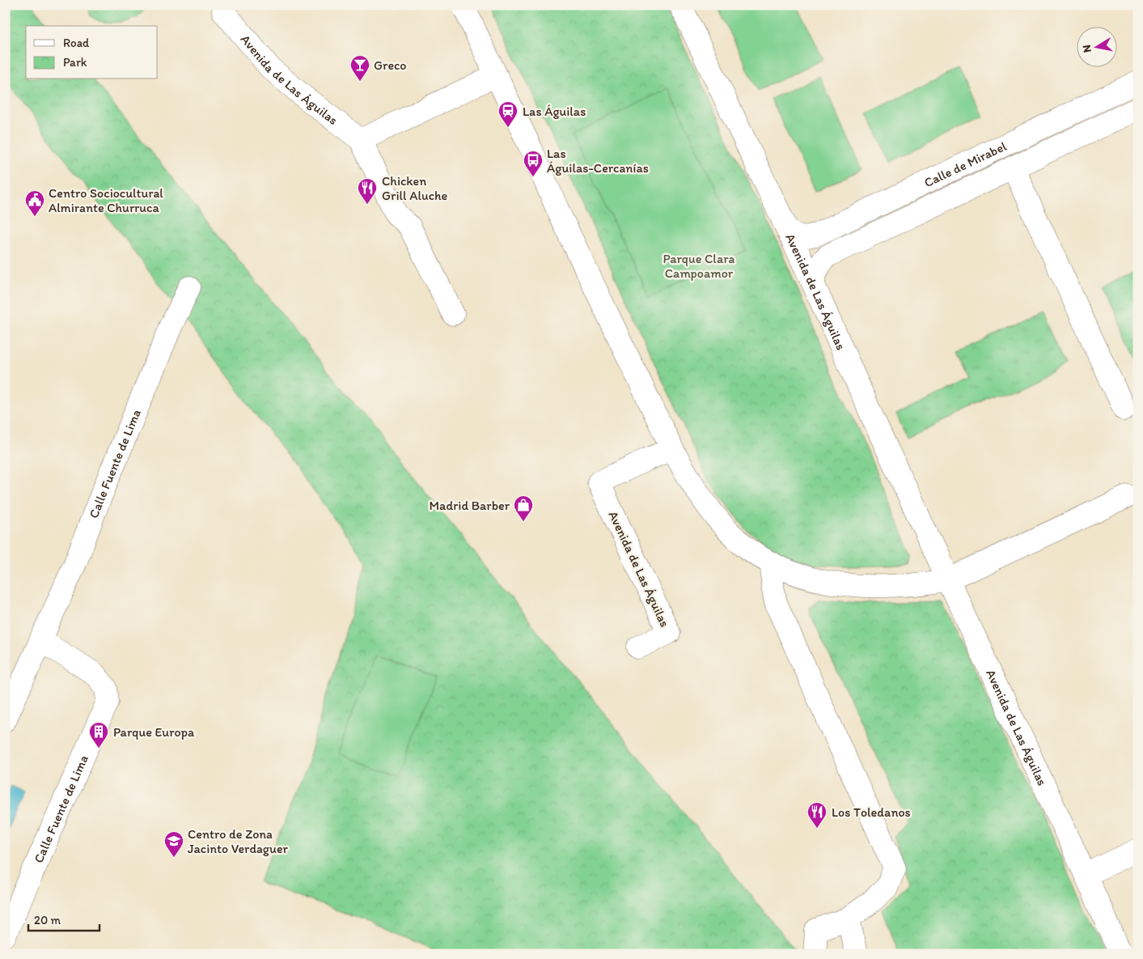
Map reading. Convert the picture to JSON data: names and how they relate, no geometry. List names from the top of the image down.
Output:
{
  "streets": {
    "street": ["Avenida de Las Águilas", "Calle de Mirabel", "Calle Fuente de Lima"]
  },
  "crossings": [
    ["Avenida de Las Águilas", "Calle de Mirabel"]
  ],
  "parks": ["Parque Clara Campoamor"],
  "places": {
    "bar": ["Greco"],
    "station": ["Las Águilas"],
    "bus stop": ["Las Águilas-Cercanías"],
    "restaurant": ["Chicken Grill Aluche", "Los Toledanos"],
    "public building": ["Centro Sociocultural Almirante Churruca"],
    "shop": ["Madrid Barber"],
    "building": ["Parque Europa"],
    "school or university": ["Centro de Zona Jacinto Verdaguer"]
  },
  "legend": ["Road", "Park"],
  "scale_bar": "20 m",
  "north": "left"
}
